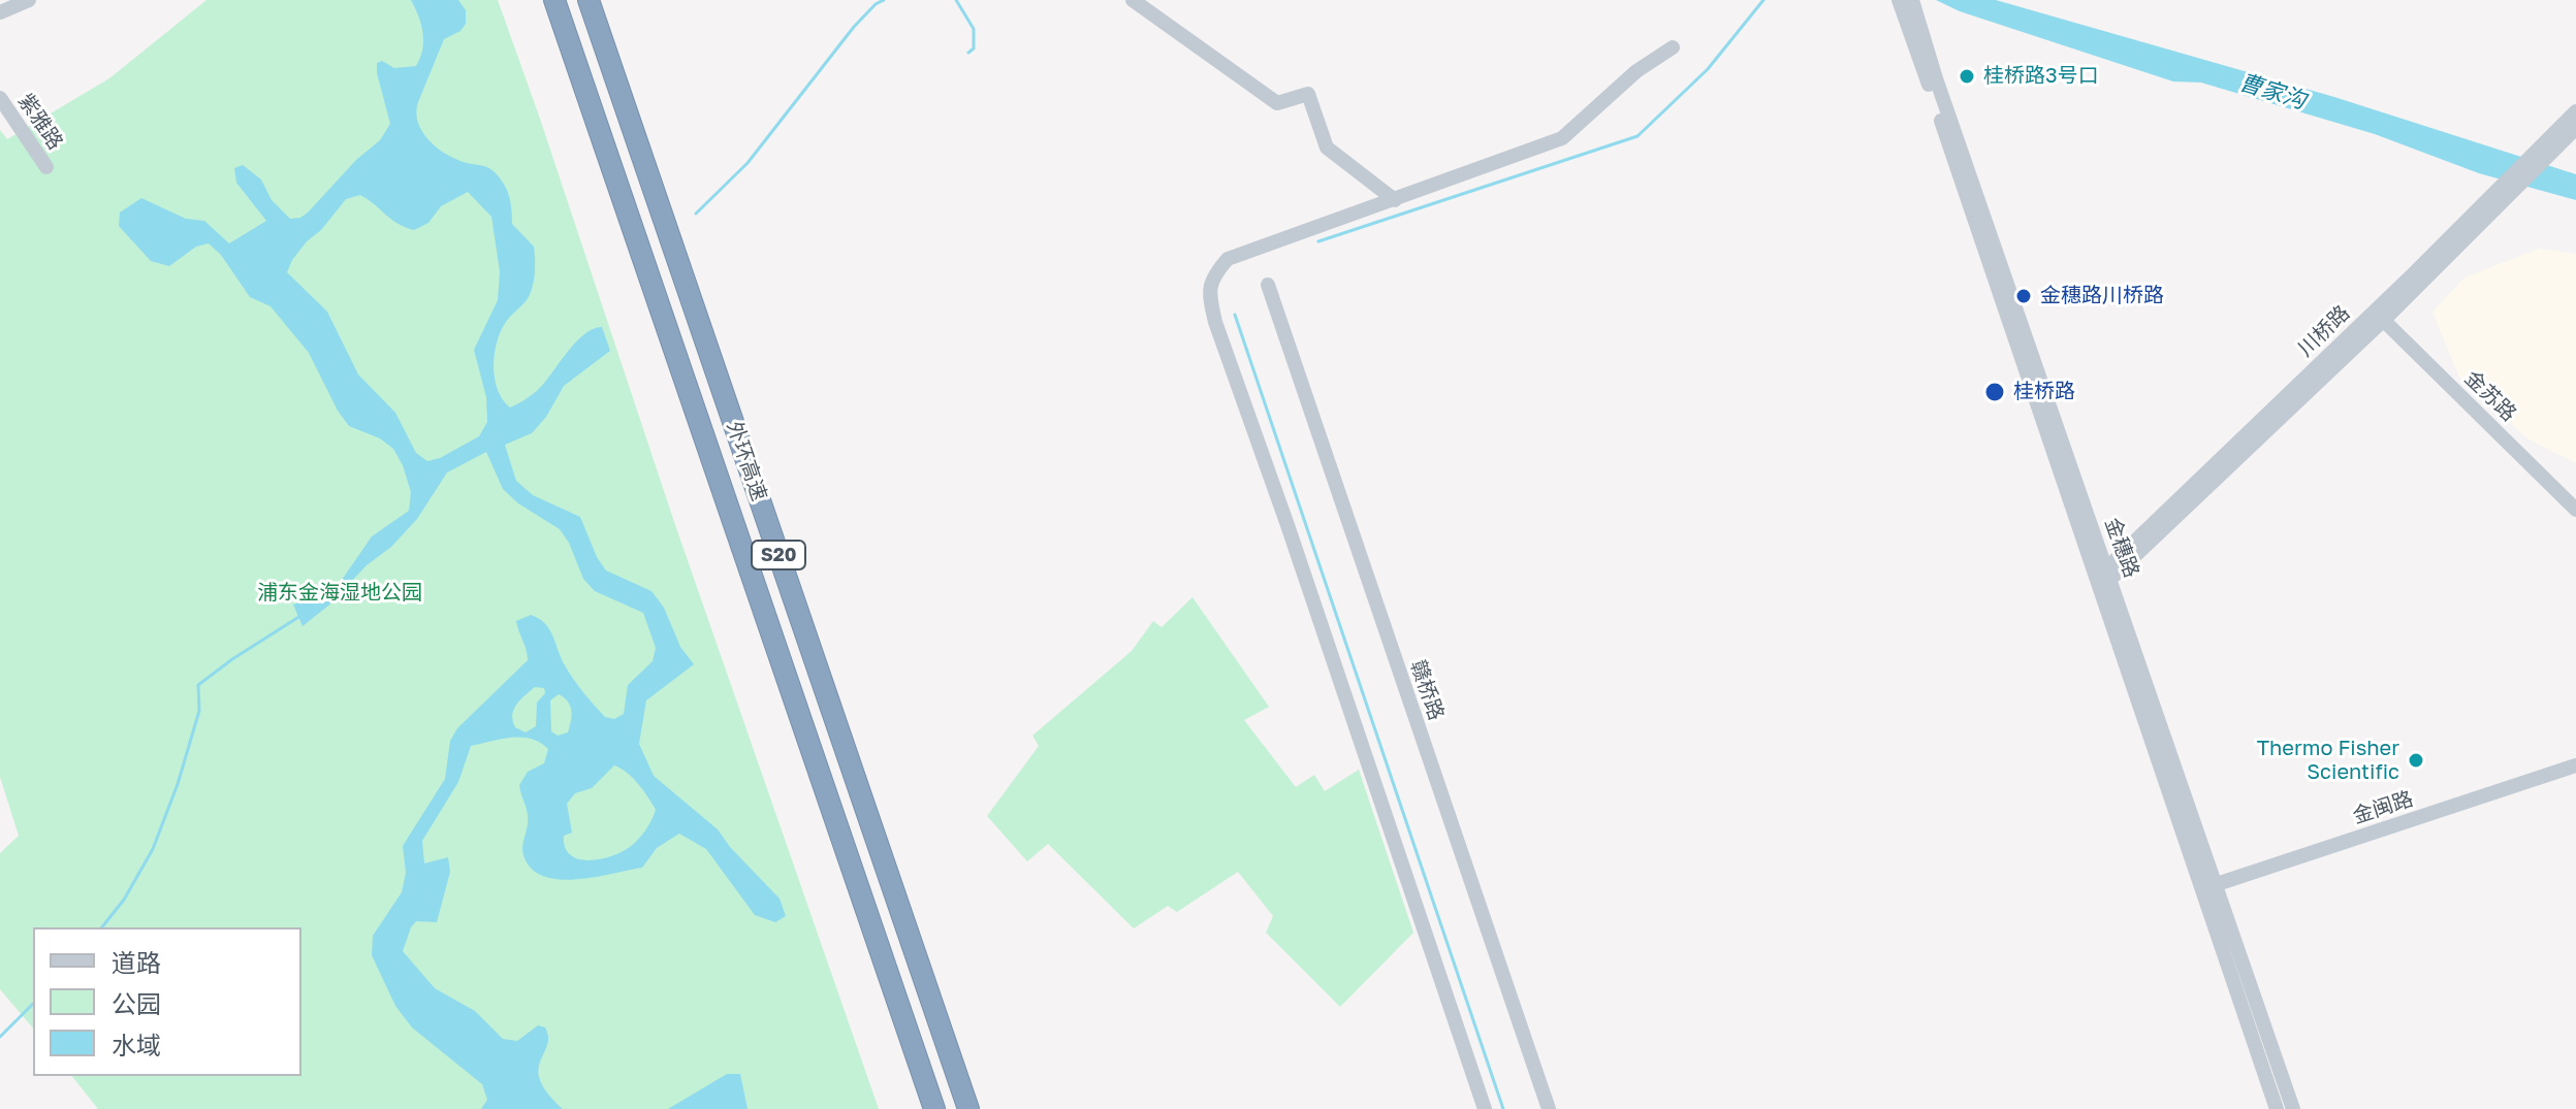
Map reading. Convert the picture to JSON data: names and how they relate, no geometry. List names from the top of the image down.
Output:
{
  "streets": {
    "highway": ["外环高速", "S20"],
    "street": [
      "紫雅路",
      "川桥路",
      "金苏路",
      "金穗路",
      "赣桥路",
      "金闽路"
    ]
  },
  "crossings": [
    ["川桥路", "金苏路"],
    ["川桥路", "金穗路"],
    ["金穗路", "金闽路"]
  ],
  "water": ["曹家沟"],
  "parks": ["浦东金海湿地公园"],
  "places": [
    "桂桥路3号口",
    "金穗路川桥路",
    "桂桥路",
    "Thermo Fisher Scientific"
  ],
  "legend": ["道路", "公园", "水域"]
}
